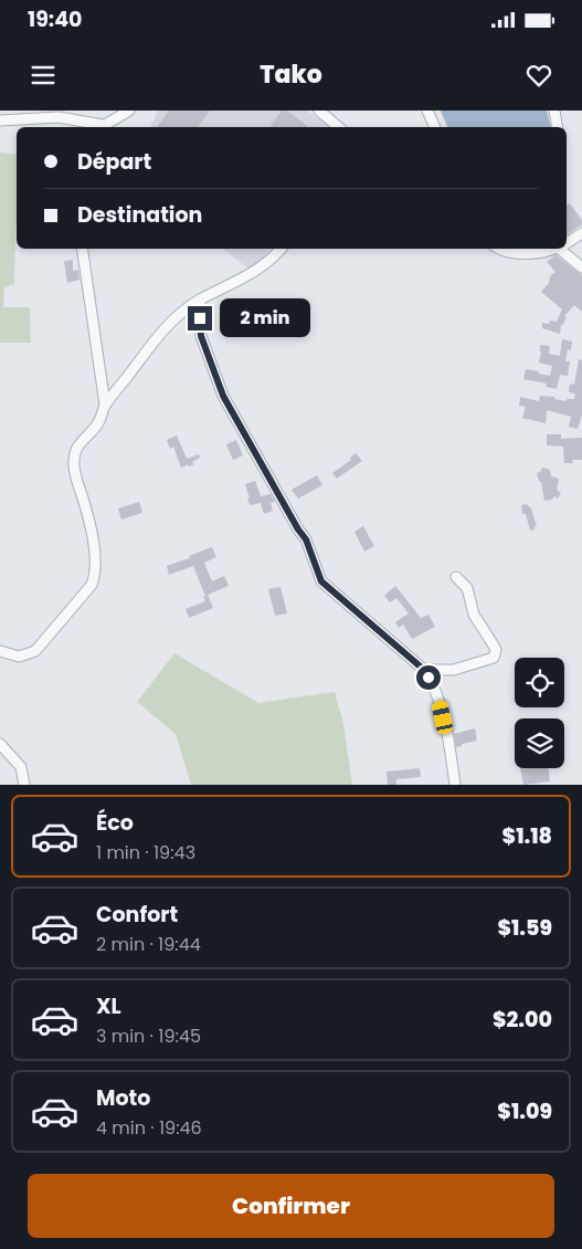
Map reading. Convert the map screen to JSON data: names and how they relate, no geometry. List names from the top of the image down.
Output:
{
  "page": {
    "status": "19:40",
    "header": "Tako",
    "banner": ["Départ", "Destination"],
    "bubble": "2 min",
    "list": [
      {
        "name": "Éco",
        "note": "1 min · 19:43",
        "value": "$1.18"
      },
      {
        "name": "Confort",
        "note": "2 min · 19:44",
        "value": "$1.59"
      },
      {
        "name": "XL",
        "note": "3 min · 19:45",
        "value": "$2.00"
      },
      {
        "name": "Moto",
        "note": "4 min · 19:46",
        "value": "$1.09"
      }
    ],
    "buttons": "Confirmer"
  }
}
